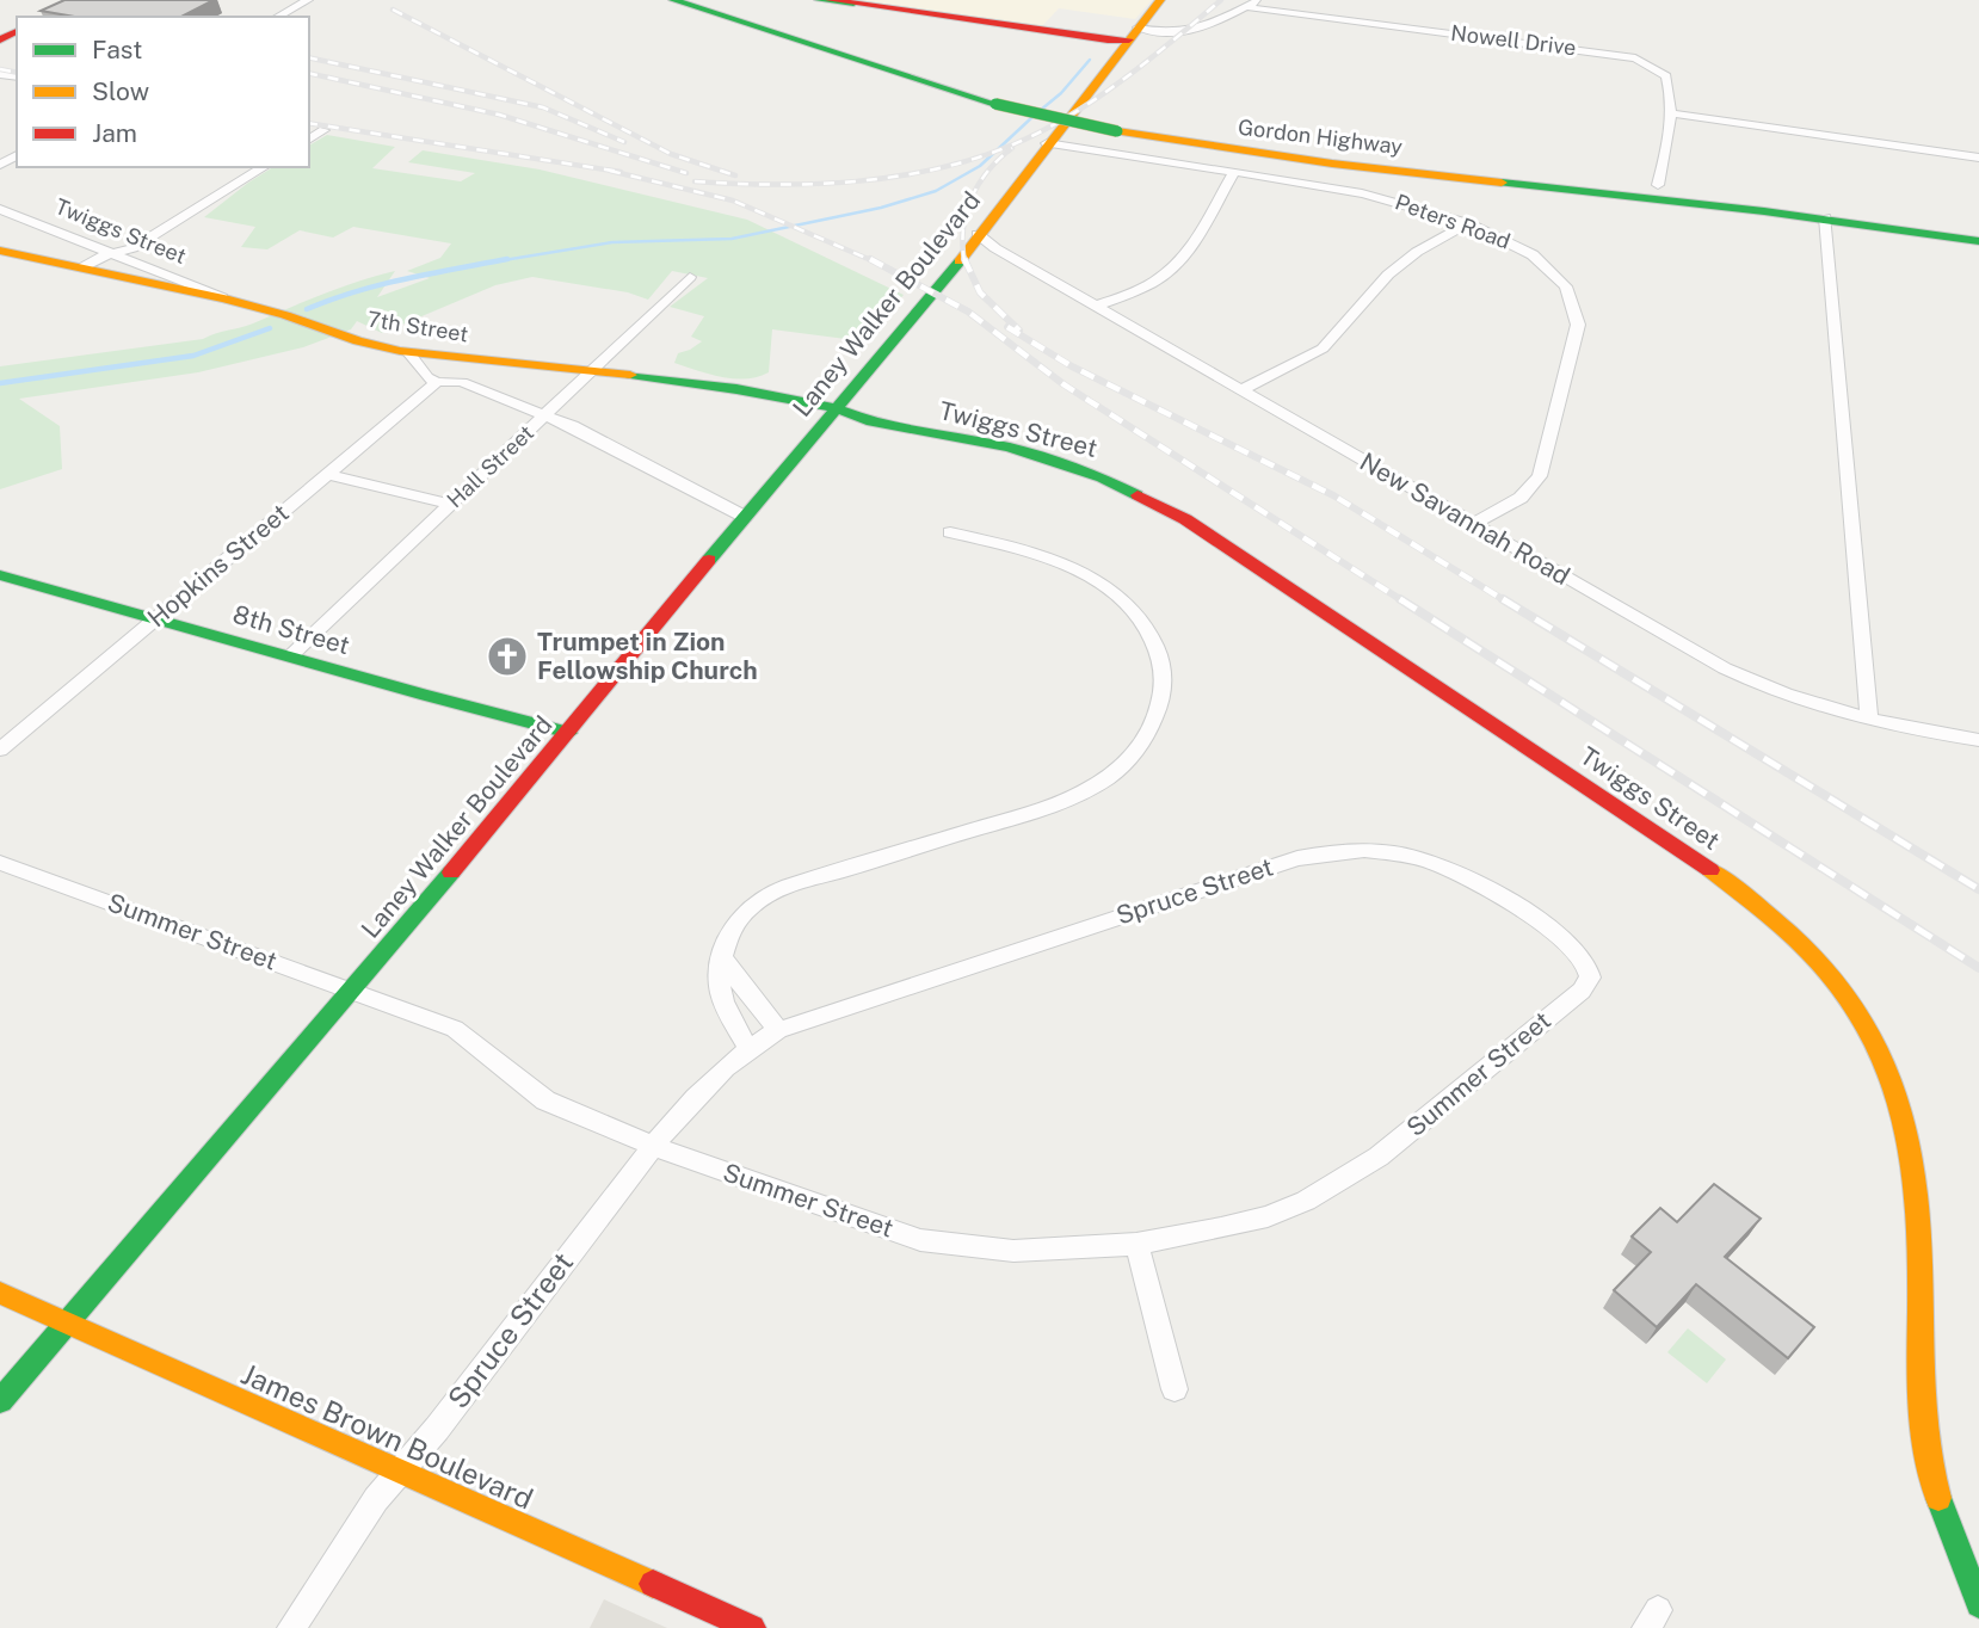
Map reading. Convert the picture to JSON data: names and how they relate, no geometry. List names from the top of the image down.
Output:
{
  "streets": {
    "main road": [
      "Gordon Highway",
      "Twiggs Street",
      "Laney Walker Boulevard",
      "7th Street",
      "8th Street",
      "James Brown Boulevard"
    ],
    "street": [
      "Nowell Drive",
      "Peters Road",
      "Hall Street",
      "New Savannah Road",
      "Hopkins Street",
      "Spruce Street",
      "Summer Street"
    ]
  },
  "crossings": [
    ["Nowell Drive", "Gordon Highway"],
    ["Peters Road", "Laney Walker Boulevard"],
    ["Peters Road", "New Savannah Road"],
    ["Twiggs Street", "Laney Walker Boulevard"],
    ["Twiggs Street", "7th Street"],
    ["Laney Walker Boulevard", "7th Street"],
    ["Laney Walker Boulevard", "New Savannah Road"],
    ["Laney Walker Boulevard", "8th Street"],
    ["Laney Walker Boulevard", "Summer Street"],
    ["Laney Walker Boulevard", "James Brown Boulevard"],
    ["7th Street", "Hall Street"],
    ["Hall Street", "8th Street"],
    ["Hopkins Street", "8th Street"],
    ["Spruce Street", "Summer Street"],
    ["Spruce Street", "James Brown Boulevard"]
  ],
  "places": {
    "church": ["Trumpet in Zion Fellowship Church"]
  },
  "legend": ["Fast", "Slow", "Jam"]
}
